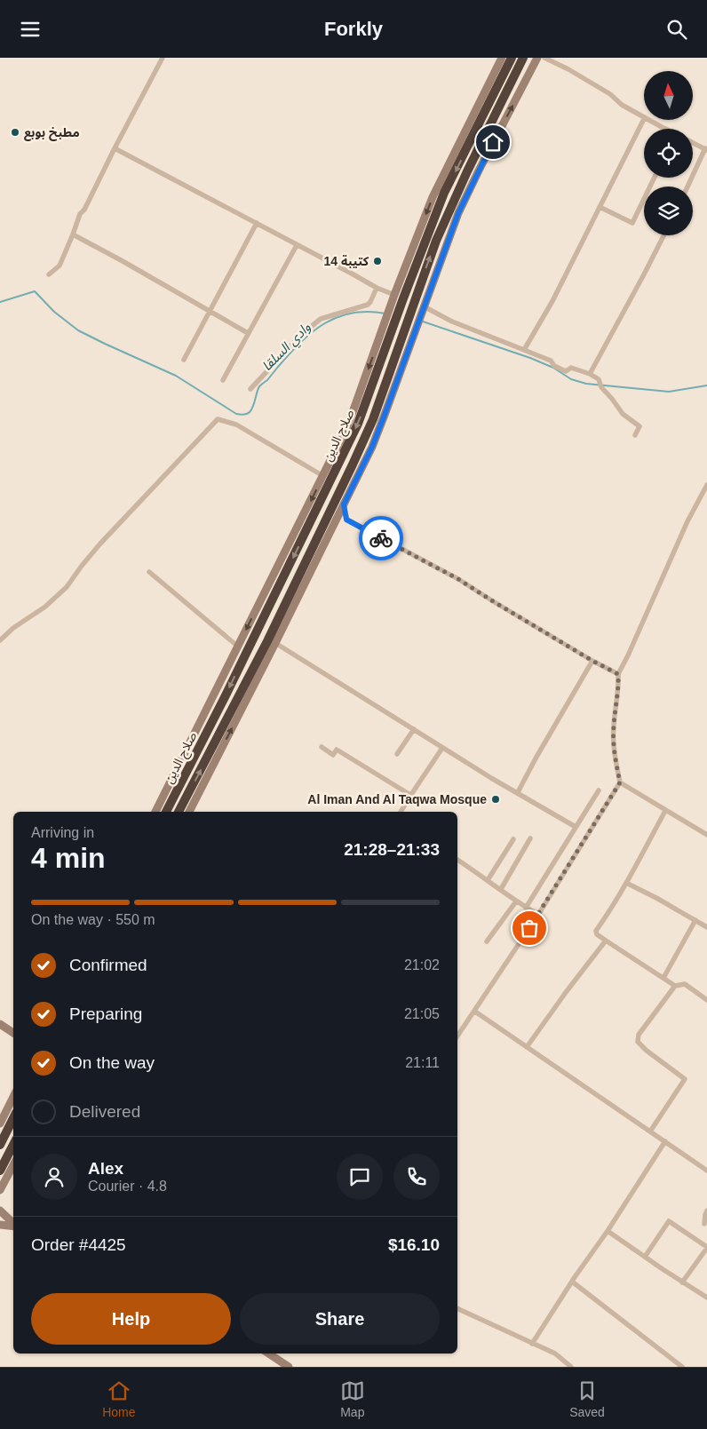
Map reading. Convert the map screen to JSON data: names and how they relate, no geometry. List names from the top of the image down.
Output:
{
  "streets": {
    "highway": ["صلاح الدين"]
  },
  "water": ["وادي السلقا"],
  "places": ["مطبخ بوبع", "كتيبة 14", "Al Iman And Al Taqwa Mosque"],
  "north": "top",
  "page": {
    "header": "Forkly",
    "heading": ["4 min", "Arriving in", "21:28–21:33"],
    "panel": [
      "Alex",
      "Courier · 4.8",
      "Order #4425",
      "$16.10"
    ],
    "bar": "On the way · 550 m",
    "list": [
      ["Confirmed", "21:02"],
      ["Preparing", "21:05"],
      ["On the way", "21:11"],
      "Delivered"
    ],
    "buttons": ["Help", "Share"],
    "tabs": ["Home", "Map", "Saved"]
  }
}
